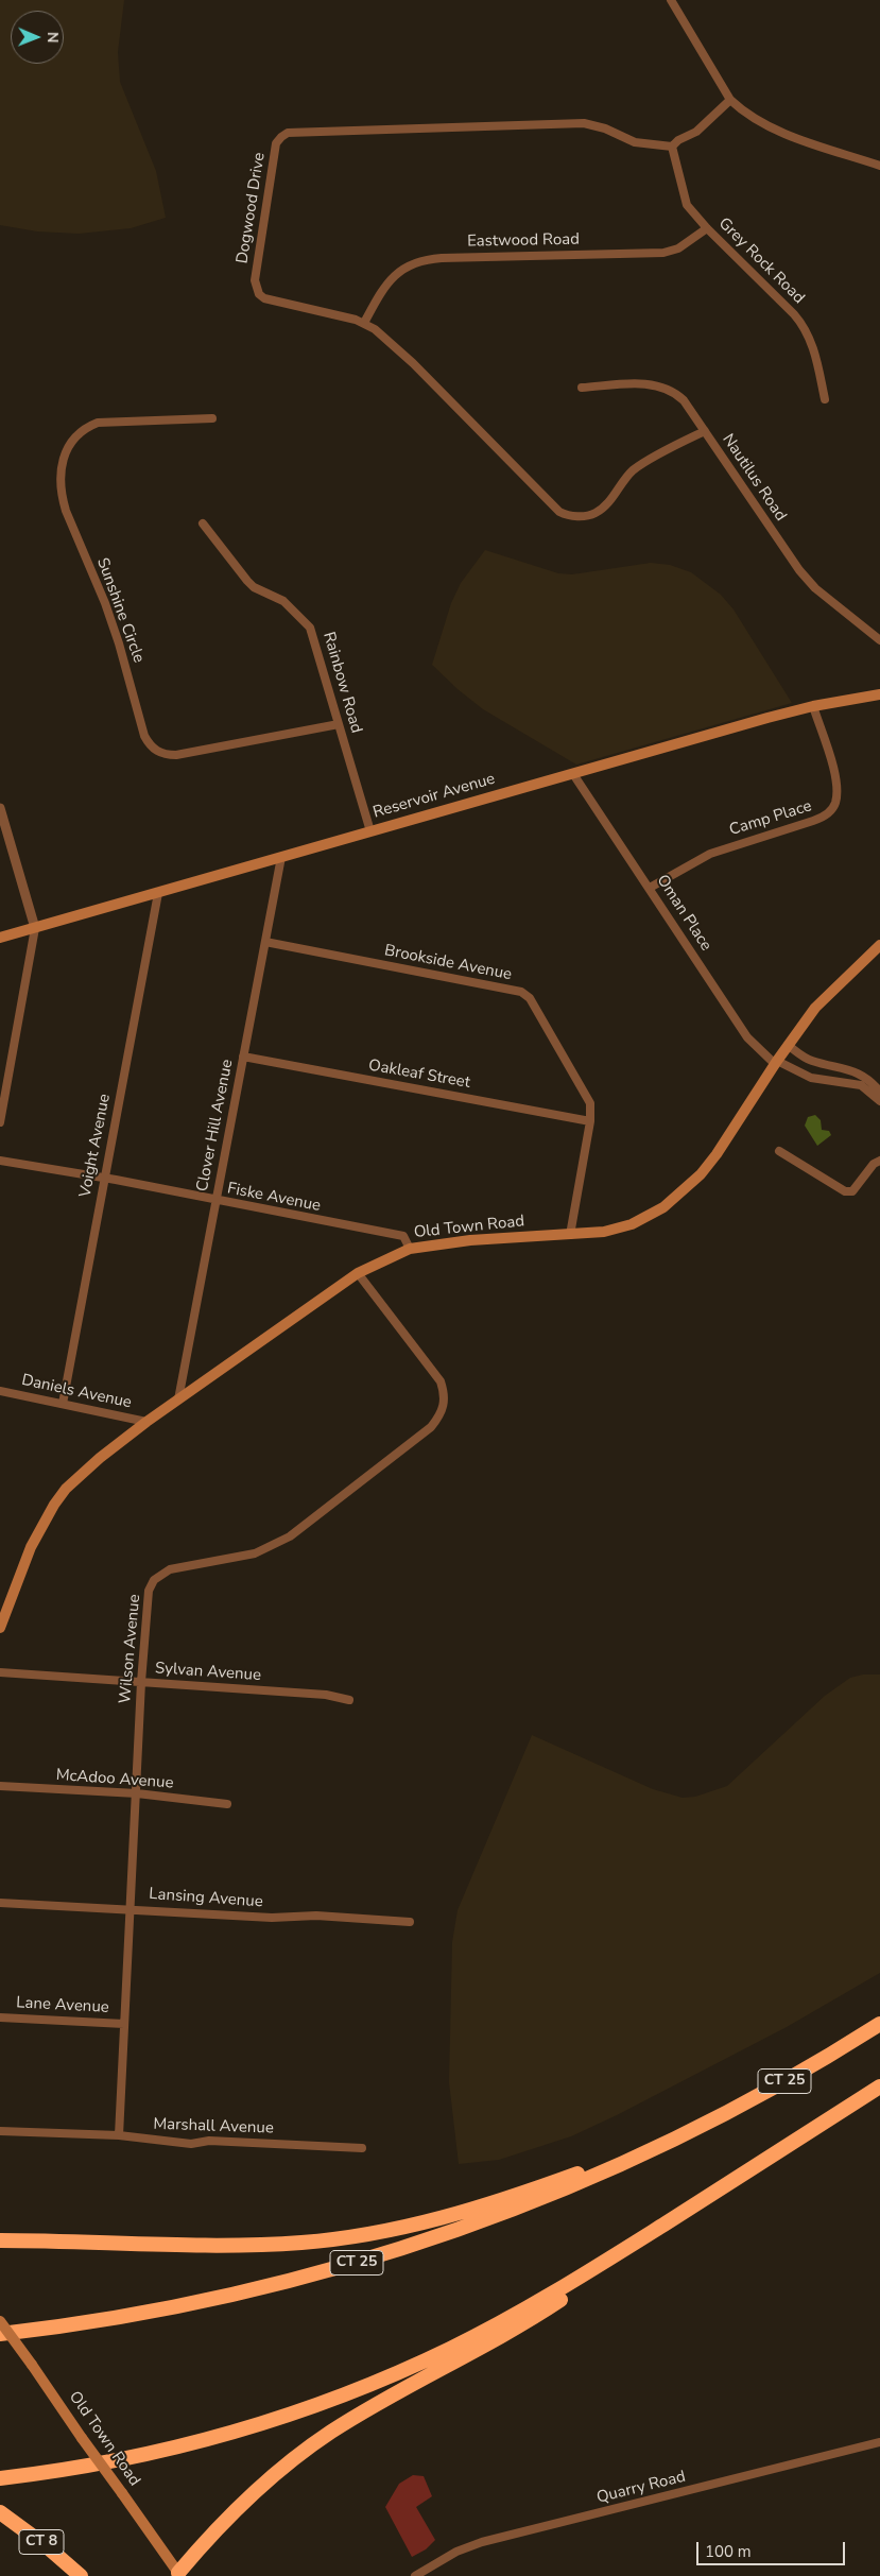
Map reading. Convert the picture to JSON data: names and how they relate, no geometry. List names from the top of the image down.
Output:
{
  "streets": {
    "highway": ["CT 25", "CT 8"],
    "main road": ["Reservoir Avenue", "Old Town Road"],
    "street": [
      "Dogwood Drive",
      "Eastwood Road",
      "Grey Rock Road",
      "Nautilus Road",
      "Sunshine Circle",
      "Rainbow Road",
      "Camp Place",
      "Oman Place",
      "Brookside Avenue",
      "Oakleaf Street",
      "Clover Hill Avenue",
      "Voight Avenue",
      "Fiske Avenue",
      "Daniels Avenue",
      "Wilson Avenue",
      "Sylvan Avenue",
      "McAdoo Avenue",
      "Lansing Avenue",
      "Lane Avenue",
      "Marshall Avenue",
      "Quarry Road"
    ]
  },
  "crossings": [
    ["Dogwood Drive", "Eastwood Road"],
    ["Dogwood Drive", "Grey Rock Road"],
    ["Dogwood Drive", "Nautilus Road"],
    ["Eastwood Road", "Grey Rock Road"],
    ["Sunshine Circle", "Rainbow Road"],
    ["Rainbow Road", "Reservoir Avenue"],
    ["Reservoir Avenue", "Camp Place"],
    ["Reservoir Avenue", "Oman Place"],
    ["Reservoir Avenue", "Clover Hill Avenue"],
    ["Reservoir Avenue", "Voight Avenue"],
    ["Camp Place", "Oman Place"],
    ["Oman Place", "Old Town Road"],
    ["Brookside Avenue", "Oakleaf Street"],
    ["Brookside Avenue", "Clover Hill Avenue"],
    ["Brookside Avenue", "Old Town Road"],
    ["Oakleaf Street", "Clover Hill Avenue"],
    ["Clover Hill Avenue", "Fiske Avenue"],
    ["Clover Hill Avenue", "Old Town Road"],
    ["Voight Avenue", "Fiske Avenue"],
    ["Voight Avenue", "Daniels Avenue"],
    ["Fiske Avenue", "Old Town Road"],
    ["Old Town Road", "Daniels Avenue"],
    ["Old Town Road", "Wilson Avenue"],
    ["Wilson Avenue", "Sylvan Avenue"],
    ["Wilson Avenue", "McAdoo Avenue"],
    ["Wilson Avenue", "Lansing Avenue"],
    ["Wilson Avenue", "Lane Avenue"],
    ["Wilson Avenue", "Marshall Avenue"]
  ],
  "scale_bar": "100 m",
  "north": "right"
}
